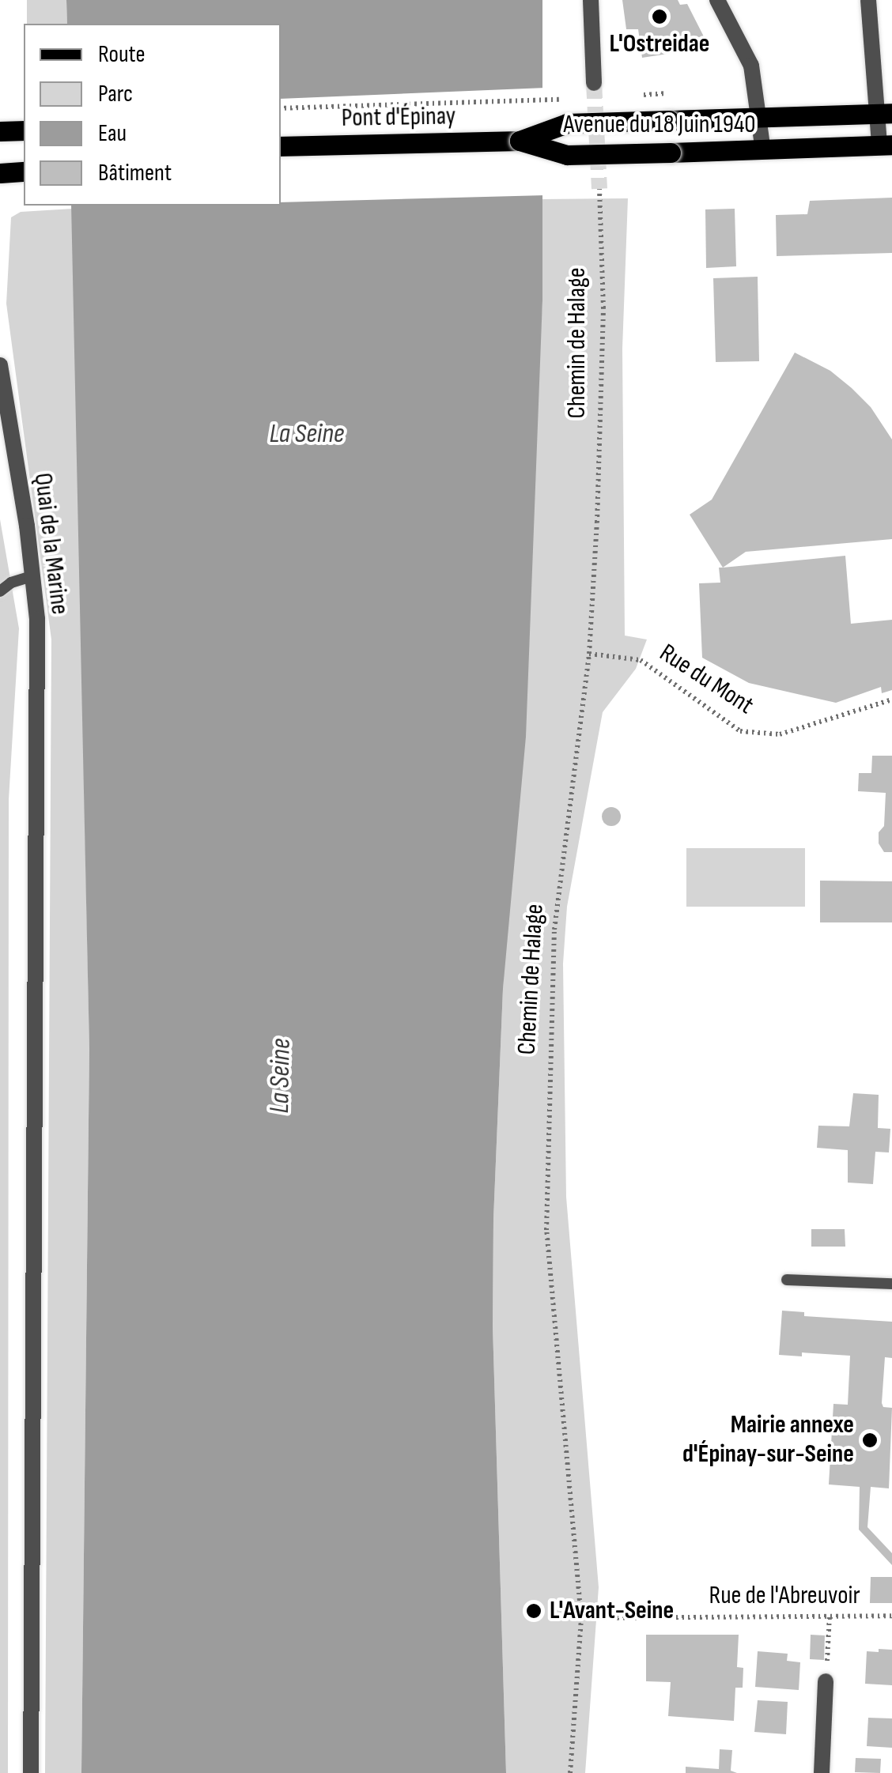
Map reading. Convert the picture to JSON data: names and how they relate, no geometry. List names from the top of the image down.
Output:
{
  "streets": {
    "main road": ["Pont d'Épinay", "Avenue du 18 Juin 1940"],
    "street": ["Quai de la Marine"],
    "path": ["Chemin de Halage", "Rue du Mont", "Rue de l'Abreuvoir"]
  },
  "crossings": [
    ["Pont d'Épinay", "Avenue du 18 Juin 1940"],
    ["Chemin de Halage", "Rue du Mont"],
    ["Chemin de Halage", "Rue de l'Abreuvoir"]
  ],
  "water": ["La Seine"],
  "places": ["L'Ostreidae", "Mairie annexe d'Épinay-sur-Seine", "L'Avant-Seine"],
  "legend": [
    "Route",
    "Parc",
    "Eau",
    "Bâtiment"
  ]
}
